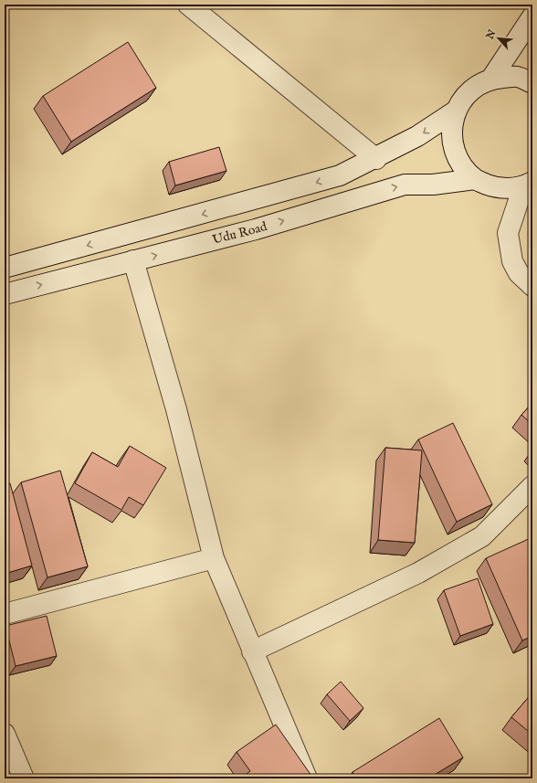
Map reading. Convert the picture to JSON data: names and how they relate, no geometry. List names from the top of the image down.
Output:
{
  "streets": {
    "street": ["Udu Road"]
  },
  "north": "top left"
}
